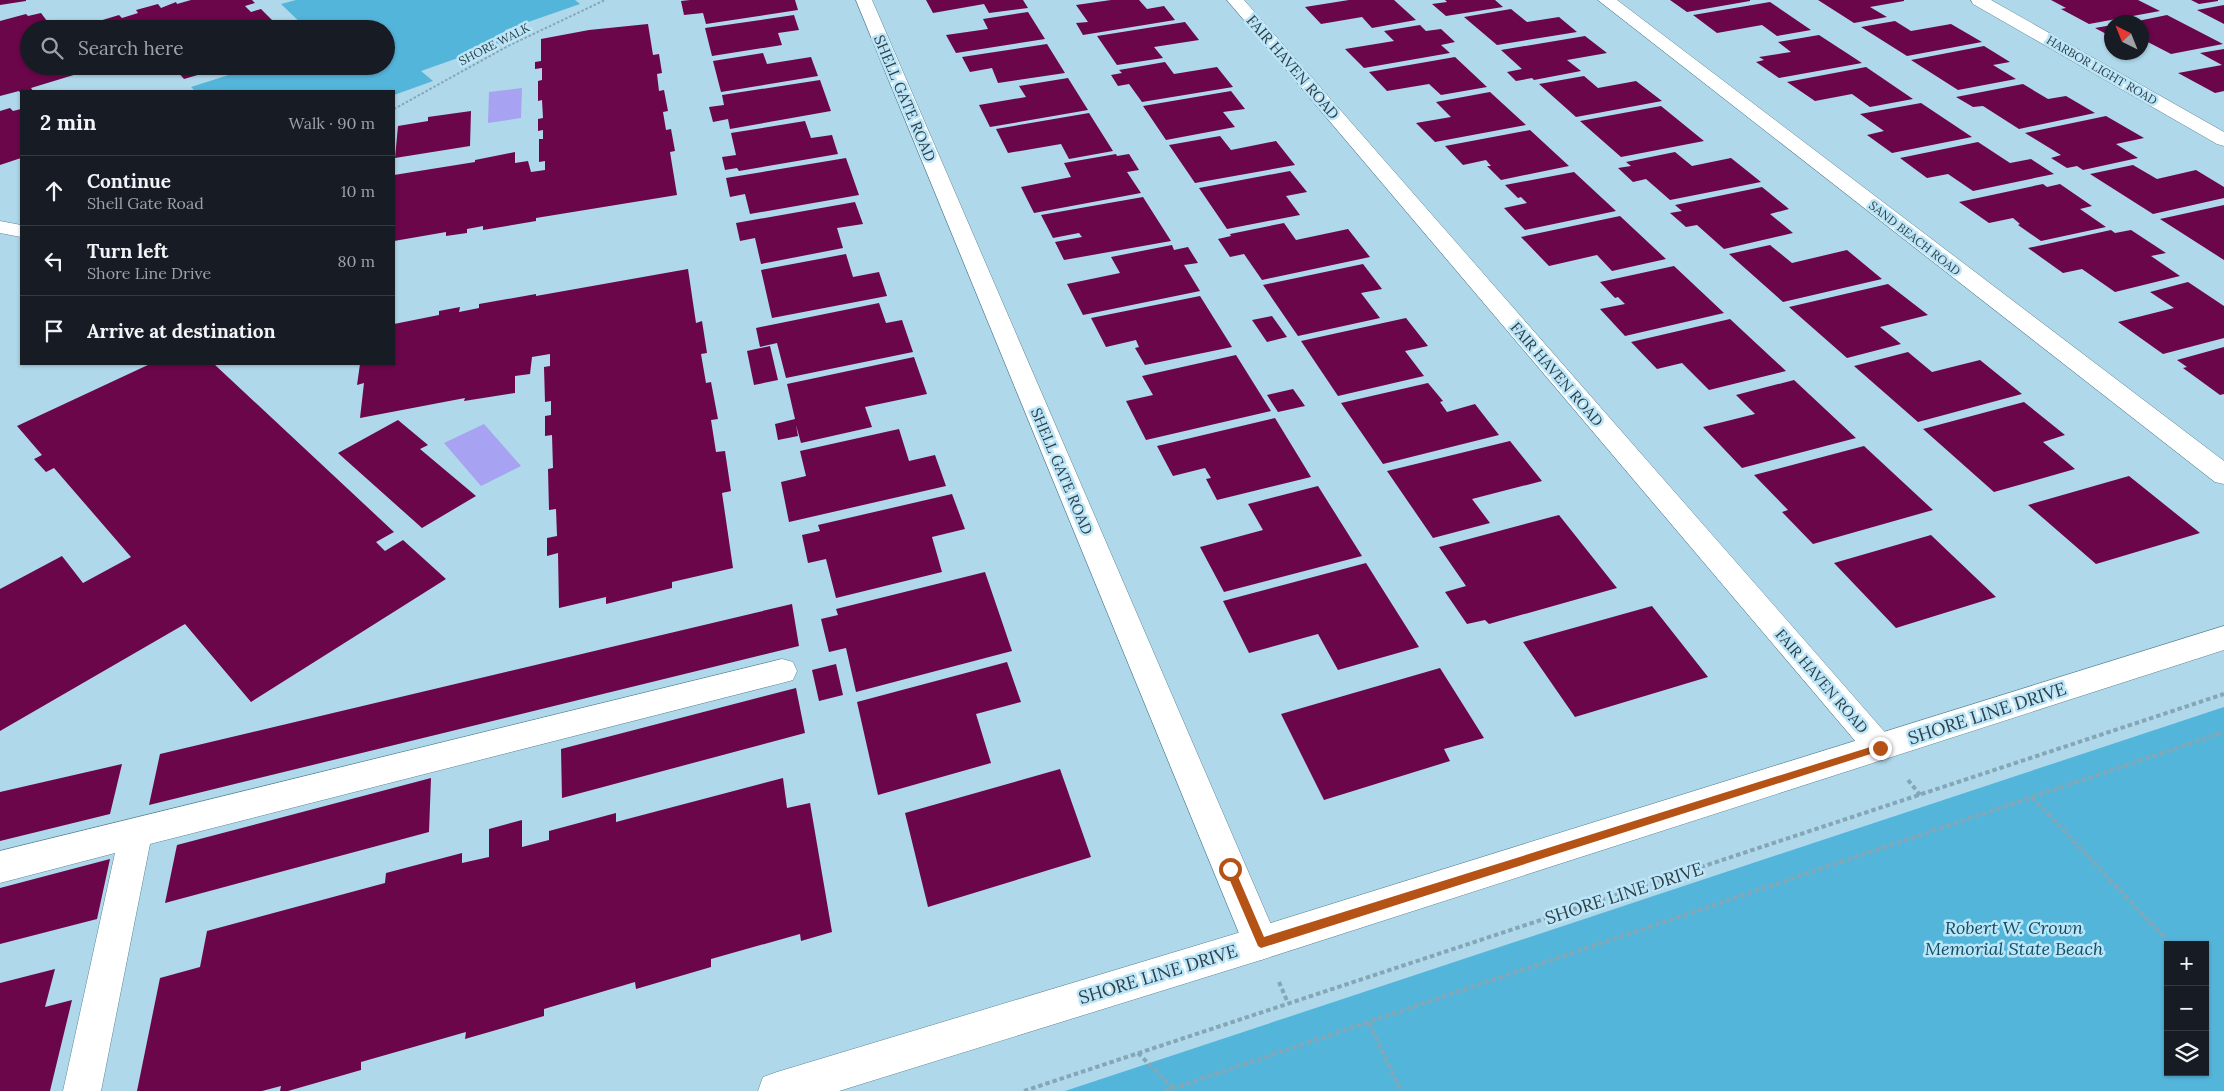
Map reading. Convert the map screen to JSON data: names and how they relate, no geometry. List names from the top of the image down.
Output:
{
  "streets": {
    "street": [
      "FAIR HAVEN ROAD",
      "HARBOR LIGHT ROAD",
      "SHELL GATE ROAD",
      "SAND BEACH ROAD",
      "SHORE LINE DRIVE"
    ],
    "path": ["SHORE WALK"]
  },
  "crossings": [
    ["FAIR HAVEN ROAD", "SHORE LINE DRIVE"],
    ["SHELL GATE ROAD", "SHORE LINE DRIVE"]
  ],
  "parks": ["Robert W. Crown Memorial State Beach"],
  "north": "top left",
  "page": {
    "search": "Search here",
    "heading": ["2 min", "Walk · 90 m"],
    "list": [
      ["Continue", "Shell Gate Road", "10 m"],
      ["Turn left", "Shore Line Drive", "80 m"],
      "Arrive at destination"
    ],
    "map_buttons": ["+", "−"]
  }
}
